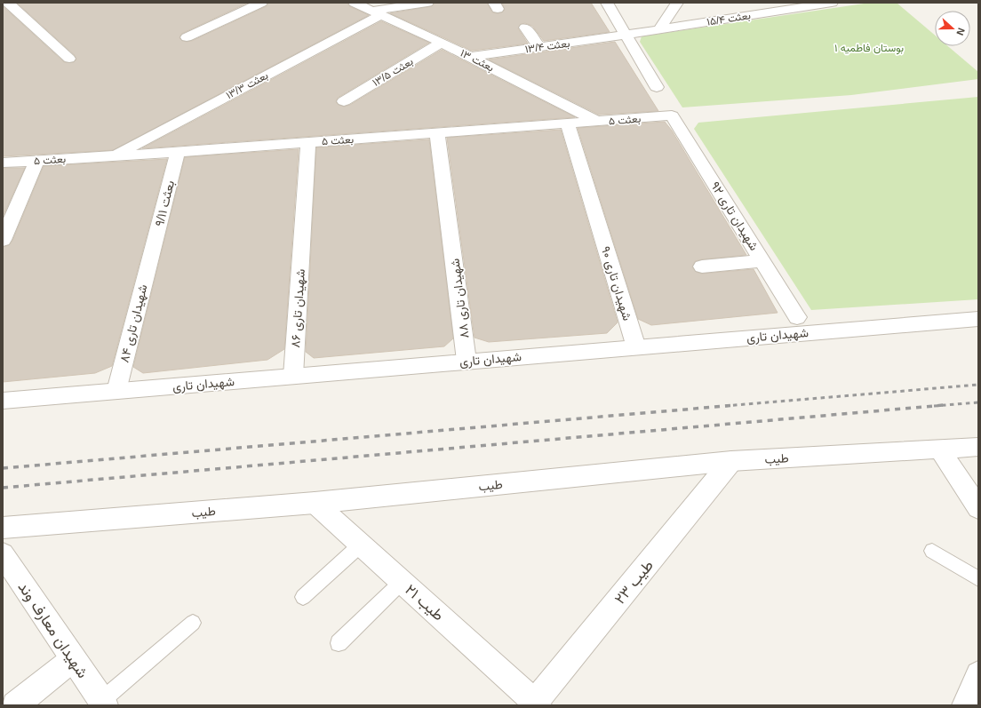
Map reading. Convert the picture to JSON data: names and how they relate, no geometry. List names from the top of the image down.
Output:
{
  "streets": {
    "street": [
      "بعثت ۱۵/۴",
      "بعثت ۱۳/۴",
      "بعثت ۱۳",
      "بعثت ۱۳/۵",
      "بعثت ۱۳/۳",
      "بعثت ۵",
      "بعثت ۹/۱۱",
      "شهیدان تاری ۹۲",
      "شهیدان تاری ۹۰",
      "شهیدان تاری ۸۸",
      "شهیدان تاری ۸۶",
      "شهیدان تاری ۸۴",
      "شهیدان تاری",
      "طیب",
      "طیب ۲۳",
      "طیب ۲‍۱",
      "شهیدان معارف وند"
    ]
  },
  "crossings": [
    ["بعثت ۱۵/۴", "بعثت ۱۳/۴"],
    ["بعثت ۱۳/۴", "بعثت ۱۳"],
    ["بعثت ۱۳", "بعثت ۱۳/۵"],
    ["بعثت ۱۳", "بعثت ۱۳/۳"],
    ["بعثت ۱۳", "بعثت ۵"],
    ["بعثت ۱۳/۳", "بعثت ۵"],
    ["بعثت ۵", "بعثت ۹/۱۱"],
    ["بعثت ۵", "شهیدان تاری ۹۲"],
    ["بعثت ۵", "شهیدان تاری ۹۰"],
    ["بعثت ۵", "شهیدان تاری ۸۸"],
    ["بعثت ۵", "شهیدان تاری ۸۶"],
    ["بعثت ۹/۱۱", "شهیدان تاری ۸۴"],
    ["شهیدان تاری ۹۰", "شهیدان تاری"],
    ["شهیدان تاری ۸۸", "شهیدان تاری"],
    ["شهیدان تاری ۸۶", "شهیدان تاری"],
    ["شهیدان تاری ۸۴", "شهیدان تاری"],
    ["طیب", "طیب ۲۳"],
    ["طیب", "طیب ۲‍۱"],
    ["طیب ۲۳", "طیب ۲‍۱"]
  ],
  "parks": ["بوستان فاطمیه ۱"],
  "north": "right"
}
